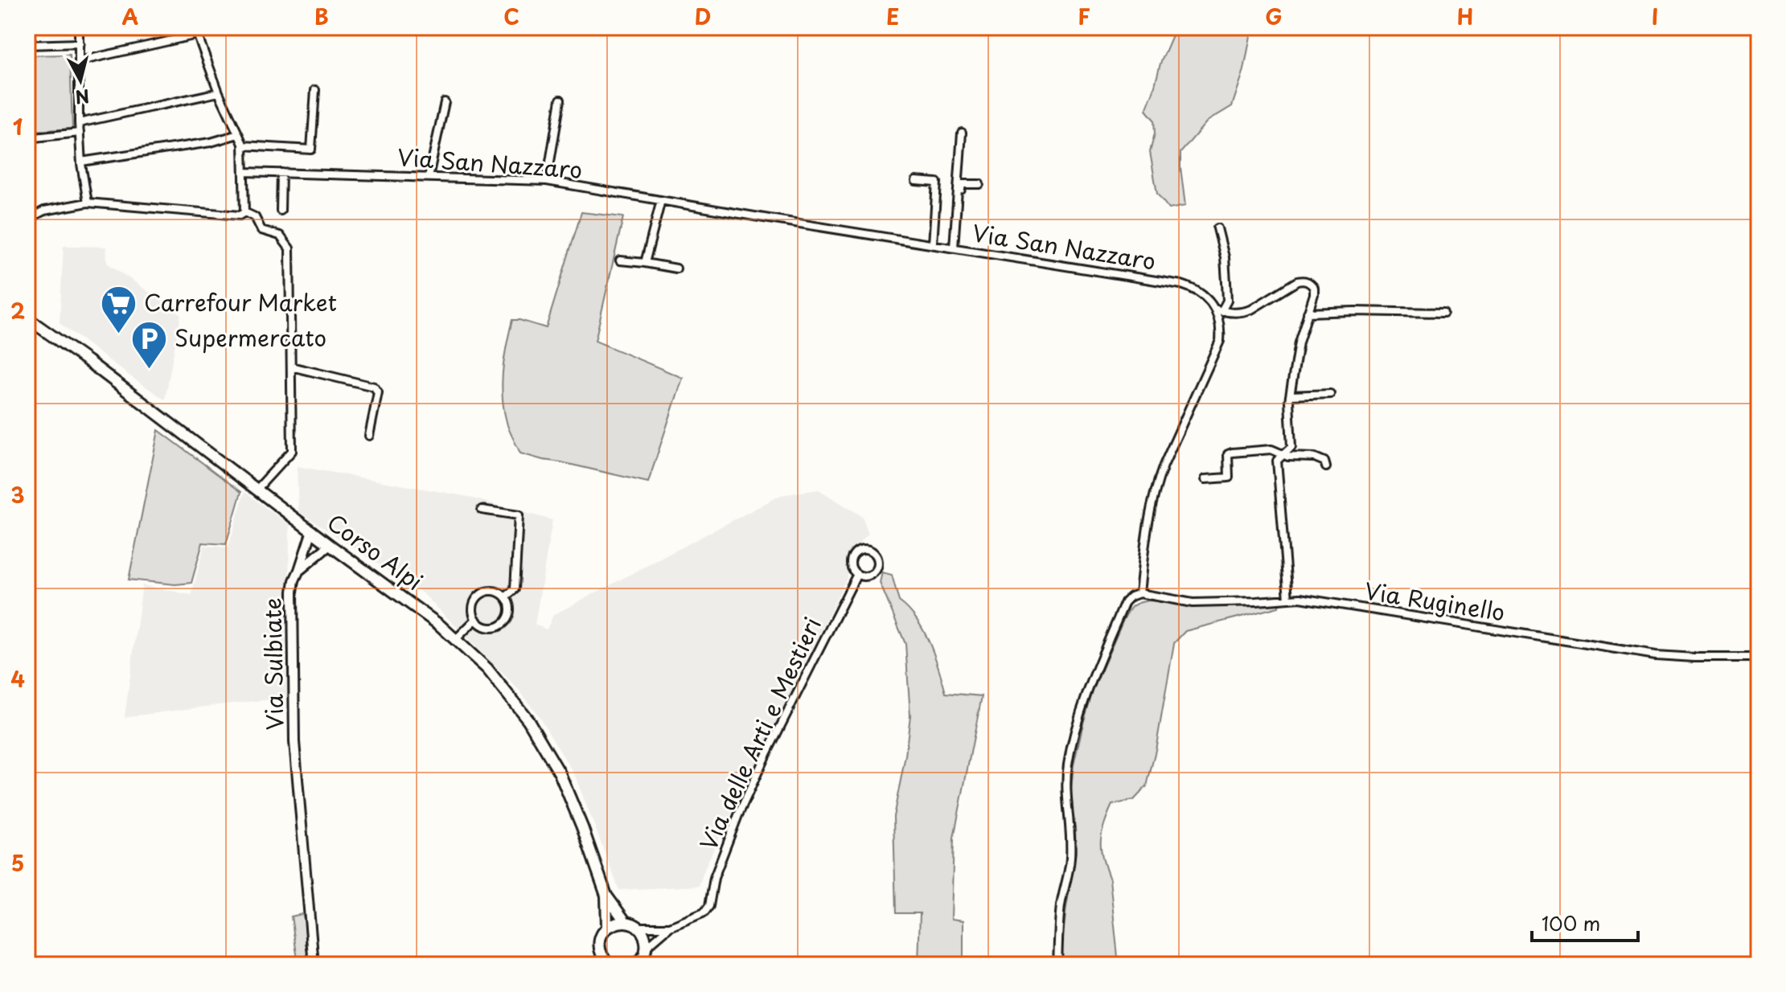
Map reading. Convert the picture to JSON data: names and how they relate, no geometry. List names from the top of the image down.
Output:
{
  "streets": {
    "main road": ["Corso Alpi"],
    "street": [
      "Via San Nazzaro",
      "Via Ruginello",
      "Via Sulbiate",
      "Via delle Arti e Mestieri"
    ]
  },
  "crossings": [
    ["Corso Alpi", "Via Sulbiate"]
  ],
  "places": {
    "supermarket": ["Carrefour Market"],
    "parking": ["Supermercato"]
  },
  "scale_bar": "100 m",
  "north": "bottom",
  "grid": {
    "columns": [
      "A",
      "B",
      "C",
      "D",
      "E",
      "F",
      "G",
      "H",
      "I"
    ],
    "rows": [
      "1",
      "2",
      "3",
      "4",
      "5"
    ]
  }
}
